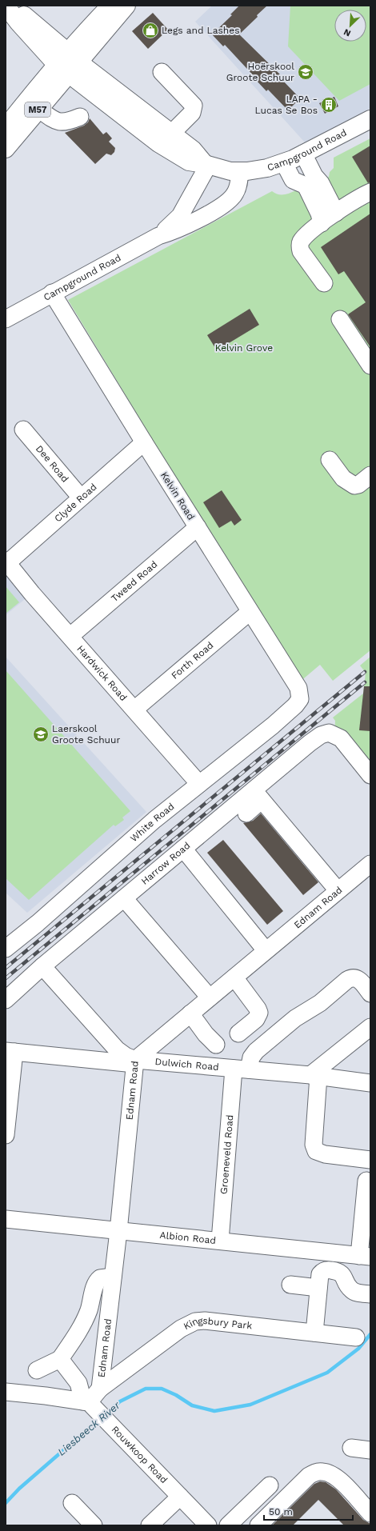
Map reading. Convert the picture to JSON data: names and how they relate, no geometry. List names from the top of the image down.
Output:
{
  "streets": {
    "main road": ["M57", "Campground Road"],
    "street": [
      "Dee Road",
      "Kelvin Road",
      "Clyde Road",
      "Tweed Road",
      "Forth Road",
      "Hardwick Road",
      "White Road",
      "Harrow Road",
      "Ednam Road",
      "Dulwich Road",
      "Groeneveld Road",
      "Albion Road",
      "Kingsbury Park",
      "Rouwkoop Road"
    ]
  },
  "crossings": [
    ["M57", "Campground Road"],
    ["Campground Road", "Kelvin Road"],
    ["Dee Road", "Clyde Road"],
    ["Kelvin Road", "Clyde Road"],
    ["Kelvin Road", "Tweed Road"],
    ["Kelvin Road", "Forth Road"],
    ["Kelvin Road", "White Road"],
    ["Clyde Road", "Hardwick Road"],
    ["Tweed Road", "Hardwick Road"],
    ["Forth Road", "Hardwick Road"],
    ["Hardwick Road", "White Road"],
    ["Harrow Road", "Dulwich Road"],
    ["Ednam Road", "Dulwich Road"],
    ["Ednam Road", "Albion Road"],
    ["Ednam Road", "Kingsbury Park"],
    ["Ednam Road", "Rouwkoop Road"],
    ["Dulwich Road", "Groeneveld Road"],
    ["Groeneveld Road", "Albion Road"]
  ],
  "water": ["Liesbeeck River"],
  "parks": ["Kelvin Grove"],
  "places": {
    "shop": ["Legs and Lashes"],
    "school or university": ["Hoërskool Groote Schuur", "Laerskool Groote Schuur"],
    "building": ["LAPA - Lucas Se Bos"]
  },
  "scale_bar": "50 m",
  "north": "bottom left"
}
